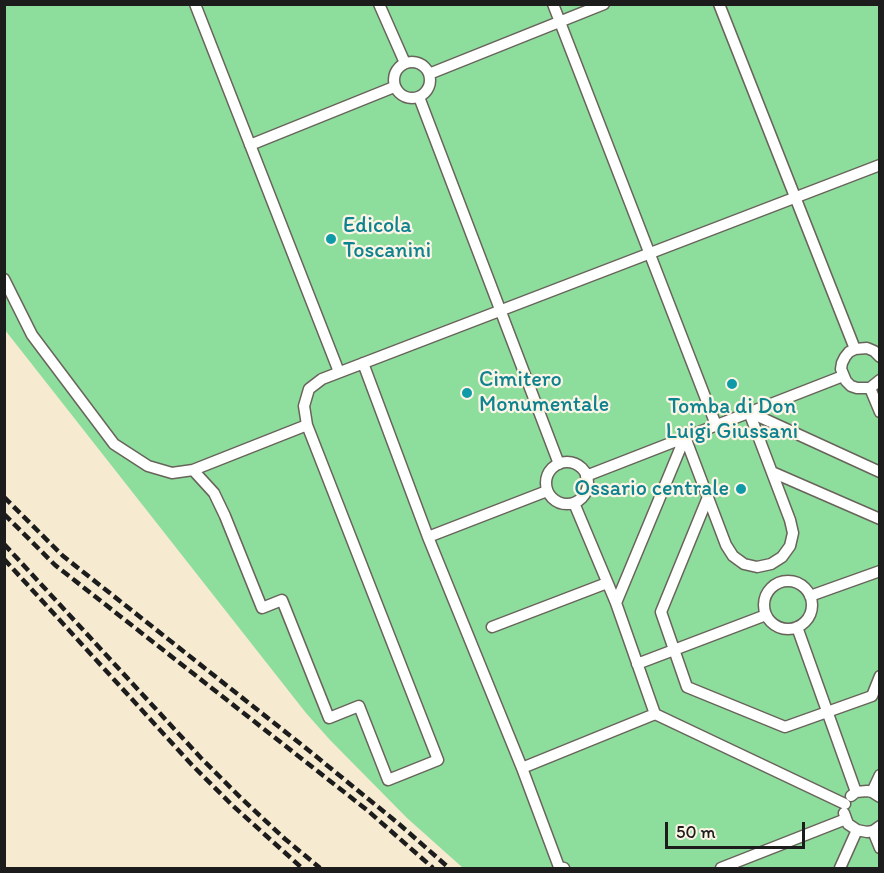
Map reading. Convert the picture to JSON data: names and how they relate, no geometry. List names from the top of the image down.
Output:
{
  "places": [
    "Edicola Toscanini",
    "Tomba di Don Luigi Giussani",
    "Cimitero Monumentale",
    "Ossario centrale"
  ],
  "scale_bar": "50 m"
}
